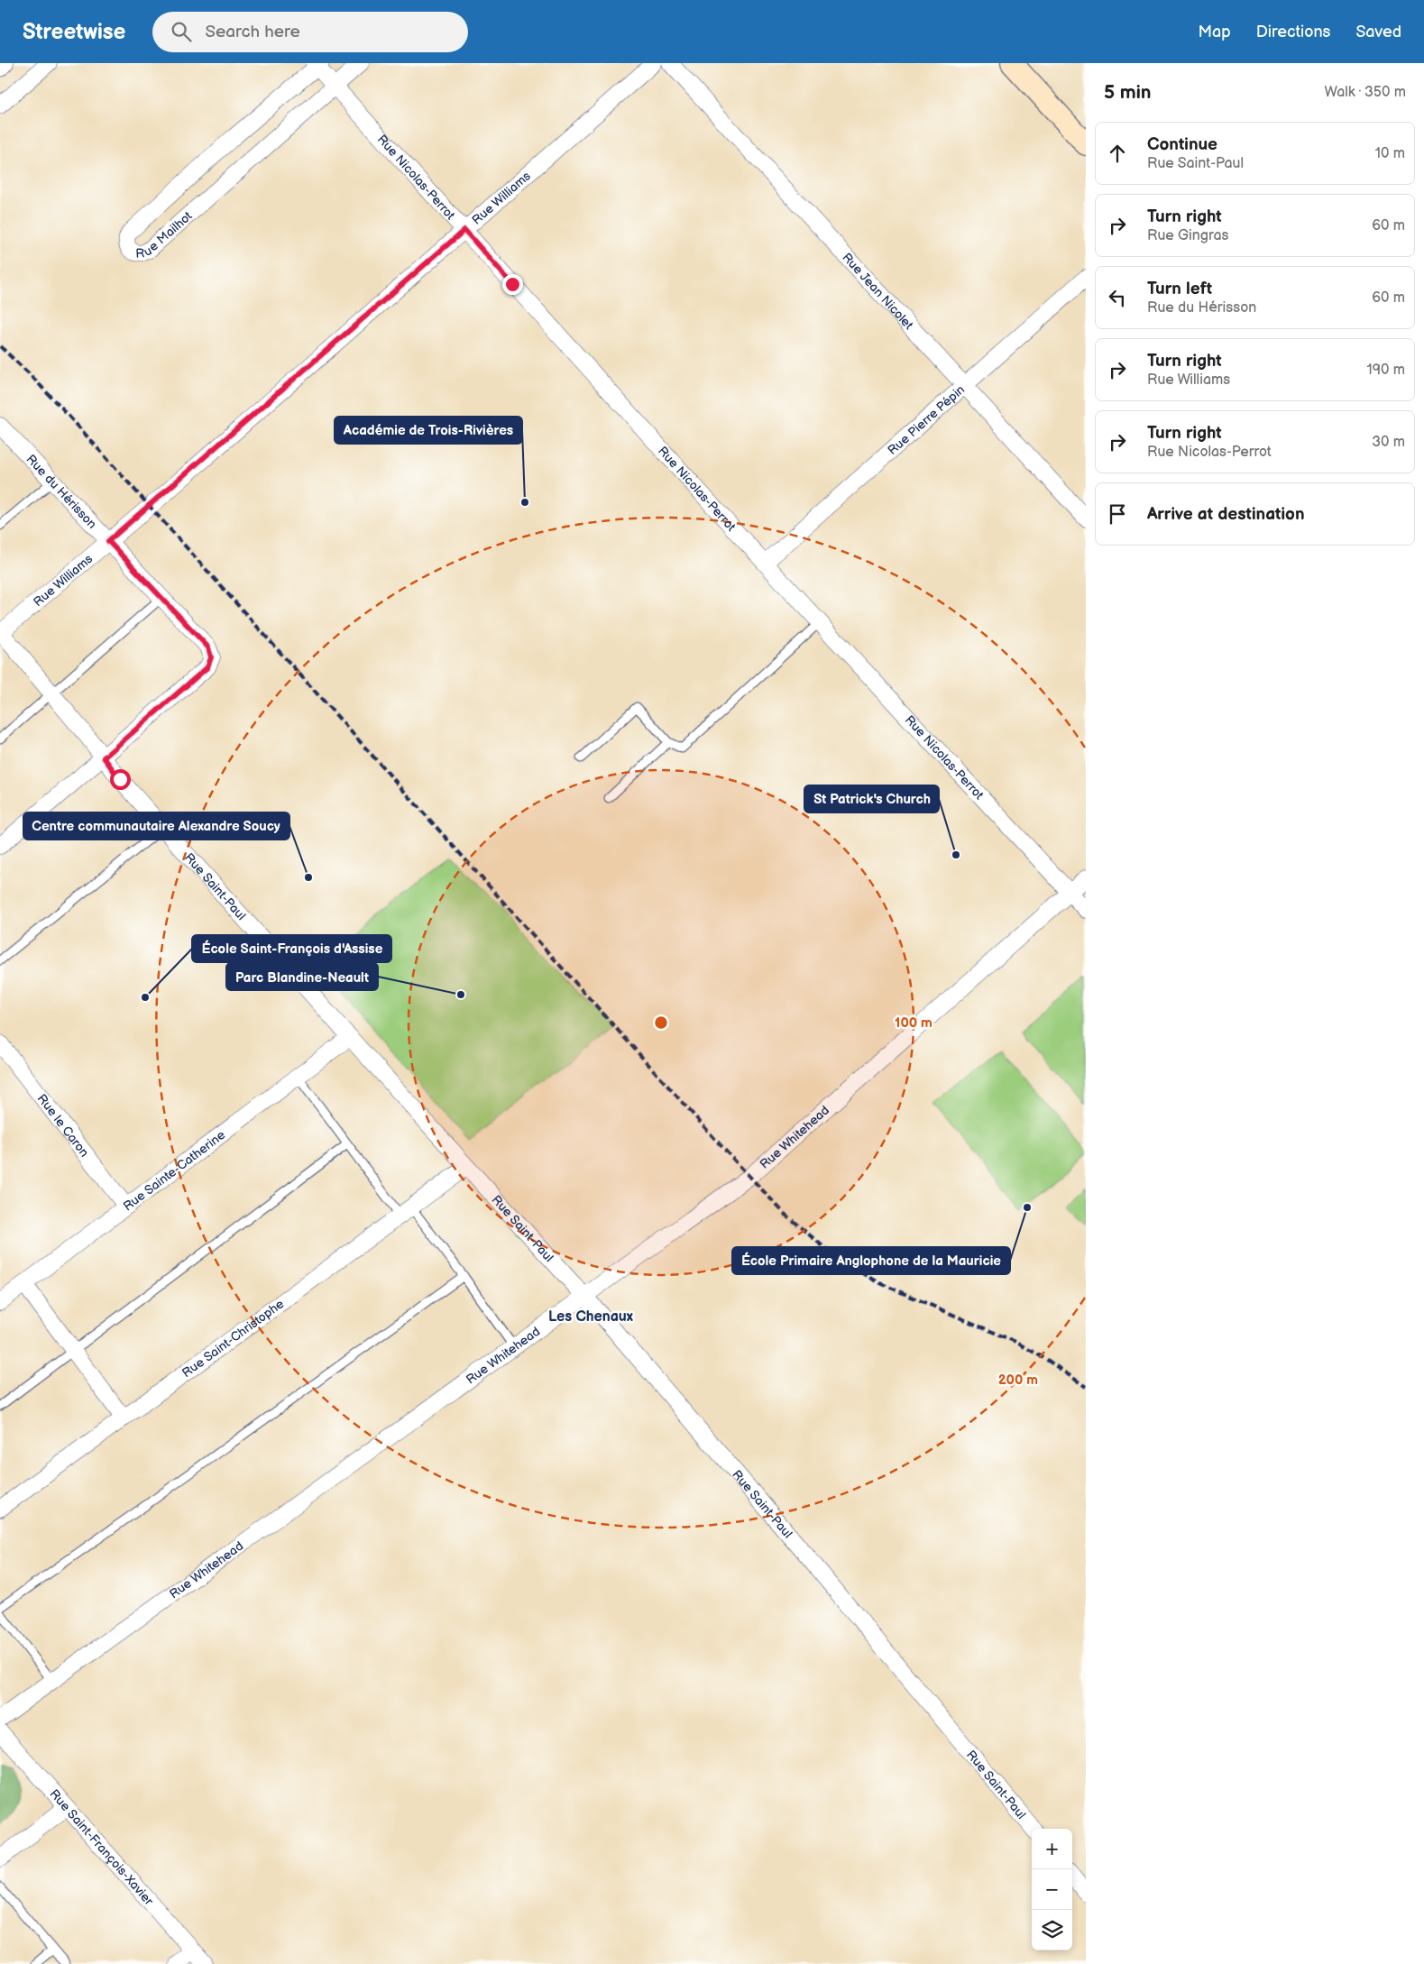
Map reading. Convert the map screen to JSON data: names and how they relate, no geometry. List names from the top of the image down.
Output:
{
  "streets": {
    "street": [
      "Rue Nicolas-Perrot",
      "Rue Williams",
      "Rue Mailhot",
      "Rue Jean Nicolet",
      "Rue Pierre Pépin",
      "Rue du Hérisson",
      "Rue Saint-Paul",
      "Rue le Caron",
      "Rue Whitehead",
      "Rue Sainte-Catherine",
      "Rue Saint-Christophe",
      "Rue Saint-François-Xavier"
    ]
  },
  "crossings": [
    ["Rue Nicolas-Perrot", "Rue Williams"],
    ["Rue Nicolas-Perrot", "Rue Mailhot"],
    ["Rue Nicolas-Perrot", "Rue Pierre Pépin"],
    ["Rue Nicolas-Perrot", "Rue Whitehead"],
    ["Rue Williams", "Rue du Hérisson"],
    ["Rue Williams", "Rue Saint-Paul"],
    ["Rue Jean Nicolet", "Rue Pierre Pépin"],
    ["Rue du Hérisson", "Rue Saint-Paul"],
    ["Rue Saint-Paul", "Rue Whitehead"],
    ["Rue Saint-Paul", "Rue Sainte-Catherine"],
    ["Rue Saint-Paul", "Rue Saint-Christophe"],
    ["Rue le Caron", "Rue Sainte-Catherine"]
  ],
  "districts": ["Les Chenaux"],
  "places": [
    "Académie de Trois-Rivières",
    "St Patrick's Church",
    "Centre communautaire Alexandre Soucy",
    "Parc Blandine-Neault",
    "École Saint-François d'Assise",
    "École Primaire Anglophone de la Mauricie"
  ],
  "page": {
    "header": "Streetwise",
    "search": "Search here",
    "nav": ["Map", "Directions", "Saved"],
    "heading": ["5 min", "Walk · 350 m"],
    "list": [
      ["Continue", "Rue Saint-Paul", "10 m"],
      ["Turn right", "Rue Gingras", "60 m"],
      ["Turn left", "Rue du Hérisson", "60 m"],
      ["Turn right", "Rue Williams", "190 m"],
      ["Turn right", "Rue Nicolas-Perrot", "30 m"],
      "Arrive at destination"
    ],
    "map_buttons": ["+", "−"]
  },
  "rings": ["100 m", "200 m"]
}
